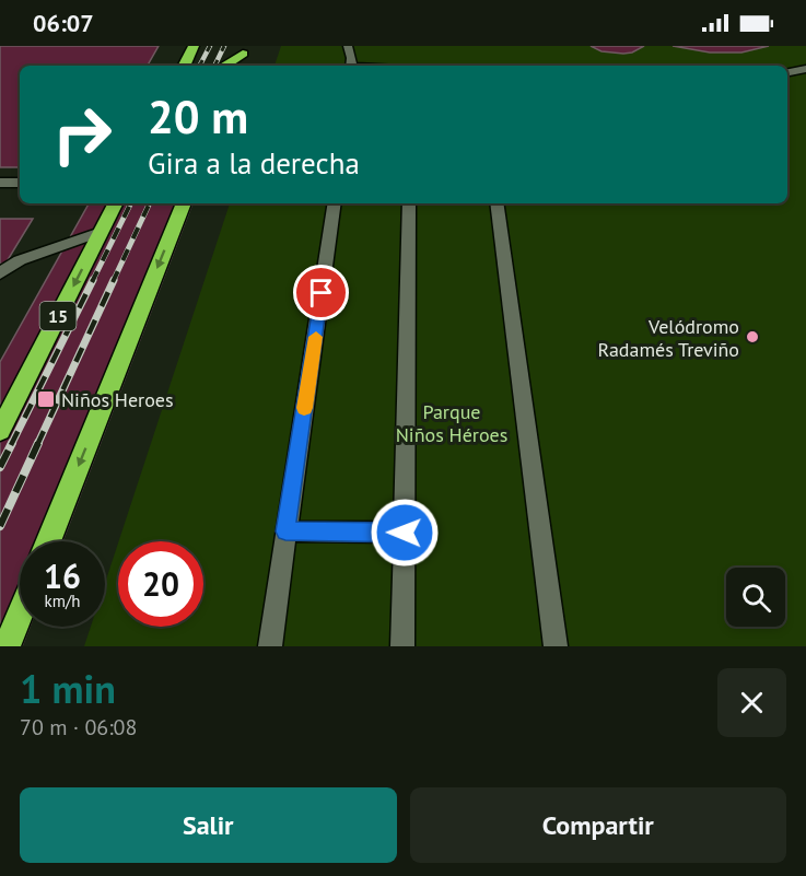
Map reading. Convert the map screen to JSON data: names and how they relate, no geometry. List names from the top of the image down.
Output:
{
  "streets": {
    "highway": ["15"]
  },
  "parks": ["Parque Niños Héroes"],
  "places": {
    "other": ["Velódromo Radamés Treviño"],
    "transit": ["Niños Heroes"]
  },
  "page": {
    "status": "06:07",
    "turn": ["20 m", "Gira a la derecha"],
    "speed": "16 km/h",
    "limit": "20",
    "heading": ["1 min", "70 m · 06:08"],
    "buttons": ["Salir", "Compartir"]
  }
}
